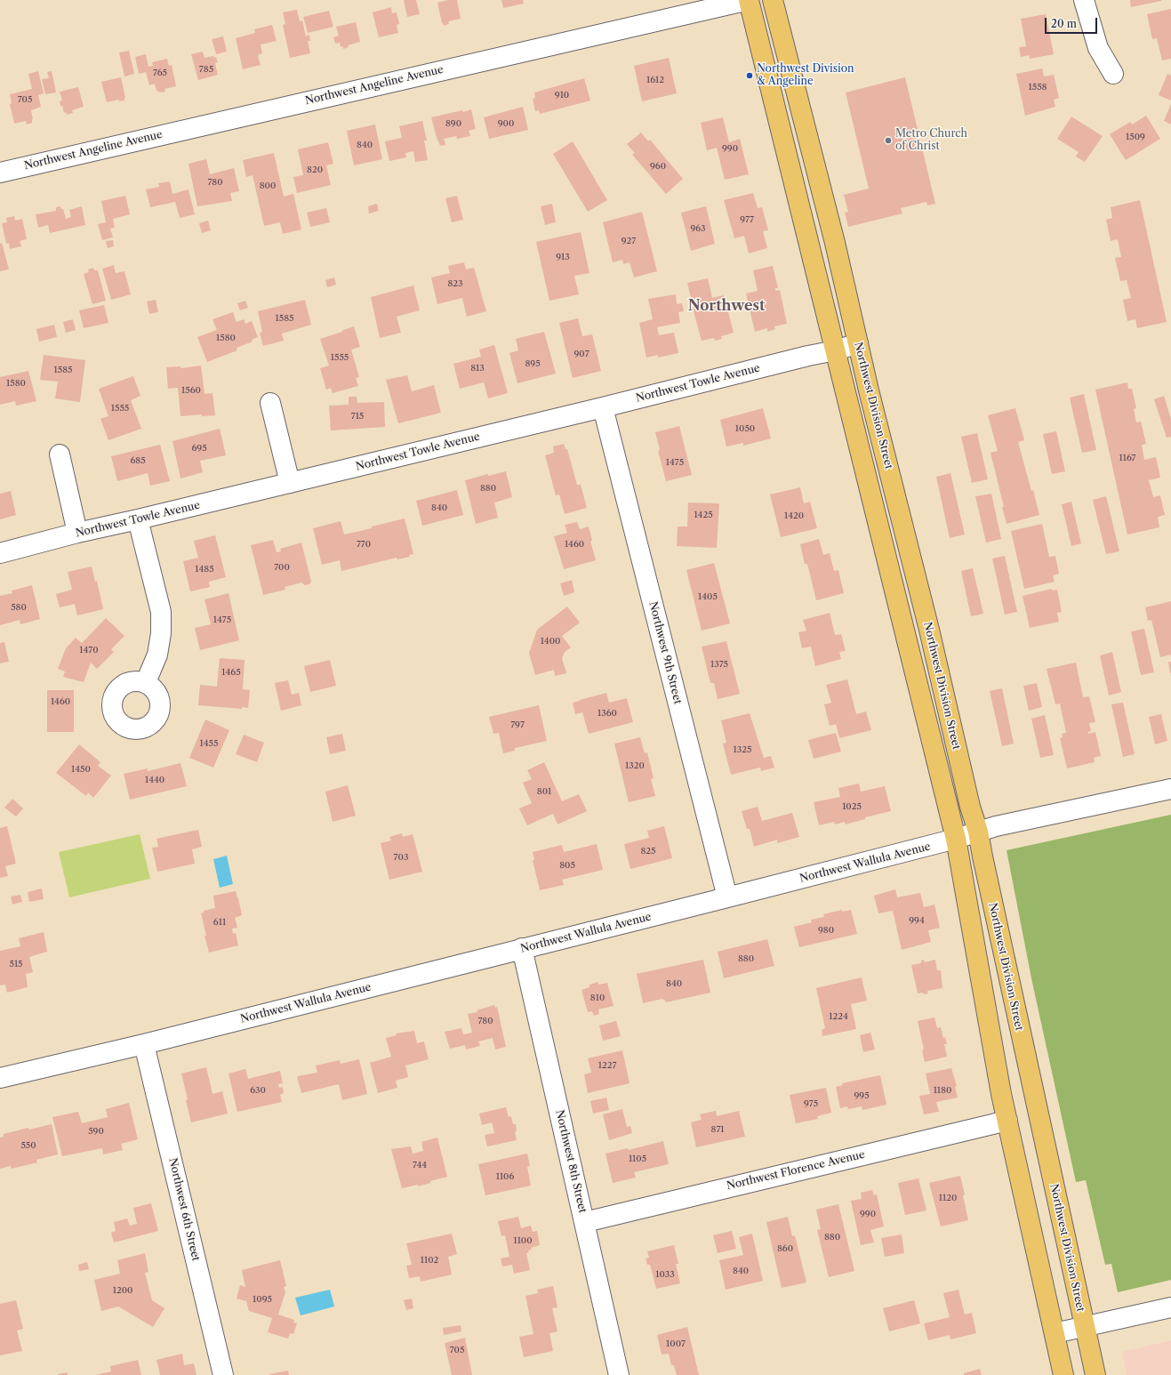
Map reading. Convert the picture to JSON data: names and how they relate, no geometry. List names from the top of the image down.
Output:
{
  "streets": {
    "main road": ["Northwest Division Street"],
    "street": [
      "Northwest Angeline Avenue",
      "Northwest Towle Avenue",
      "Northwest 9th Street",
      "Northwest Wallula Avenue",
      "Northwest 8th Street",
      "Northwest Florence Avenue",
      "Northwest 6th Street"
    ]
  },
  "crossings": [
    ["Northwest Angeline Avenue", "Northwest Division Street"],
    ["Northwest Towle Avenue", "Northwest Division Street"],
    ["Northwest Towle Avenue", "Northwest 9th Street"],
    ["Northwest Division Street", "Northwest Wallula Avenue"],
    ["Northwest Division Street", "Northwest Florence Avenue"],
    ["Northwest 9th Street", "Northwest Wallula Avenue"],
    ["Northwest Wallula Avenue", "Northwest 8th Street"],
    ["Northwest Wallula Avenue", "Northwest 6th Street"],
    ["Northwest 8th Street", "Northwest Florence Avenue"]
  ],
  "districts": ["Northwest"],
  "places": ["Northwest Division & Angeline", "Metro Church of Christ"],
  "house_numbers": [
    "785",
    "765",
    "1612",
    "1558",
    "910",
    "705",
    "890",
    "900",
    "1509",
    "840",
    "990",
    "960",
    "820",
    "780",
    "800",
    "977",
    "963",
    "927",
    "913",
    "823",
    "1585",
    "1580",
    "907",
    "1555",
    "895",
    "813",
    "1585",
    "1580",
    "1560",
    "1555",
    "715",
    "1050",
    "695",
    "1167",
    "685",
    "1475",
    "880",
    "840",
    "1425",
    "1420",
    "770",
    "1460",
    "700",
    "1485",
    "1405",
    "580",
    "1475",
    "1400",
    "1470",
    "1375",
    "1465",
    "1460",
    "1360",
    "797",
    "1455",
    "1325",
    "1320",
    "1450",
    "1440",
    "801",
    "1025",
    "825",
    "703",
    "805",
    "994",
    "611",
    "980",
    "880",
    "515",
    "840",
    "810",
    "1224",
    "780",
    "1227",
    "630",
    "1180",
    "995",
    "975",
    "871",
    "590",
    "550",
    "1105",
    "744",
    "1106",
    "1120",
    "990",
    "880",
    "1100",
    "860",
    "1102",
    "840",
    "1033",
    "1200",
    "1095",
    "1007",
    "705"
  ],
  "scale_bar": "20 m"
}
